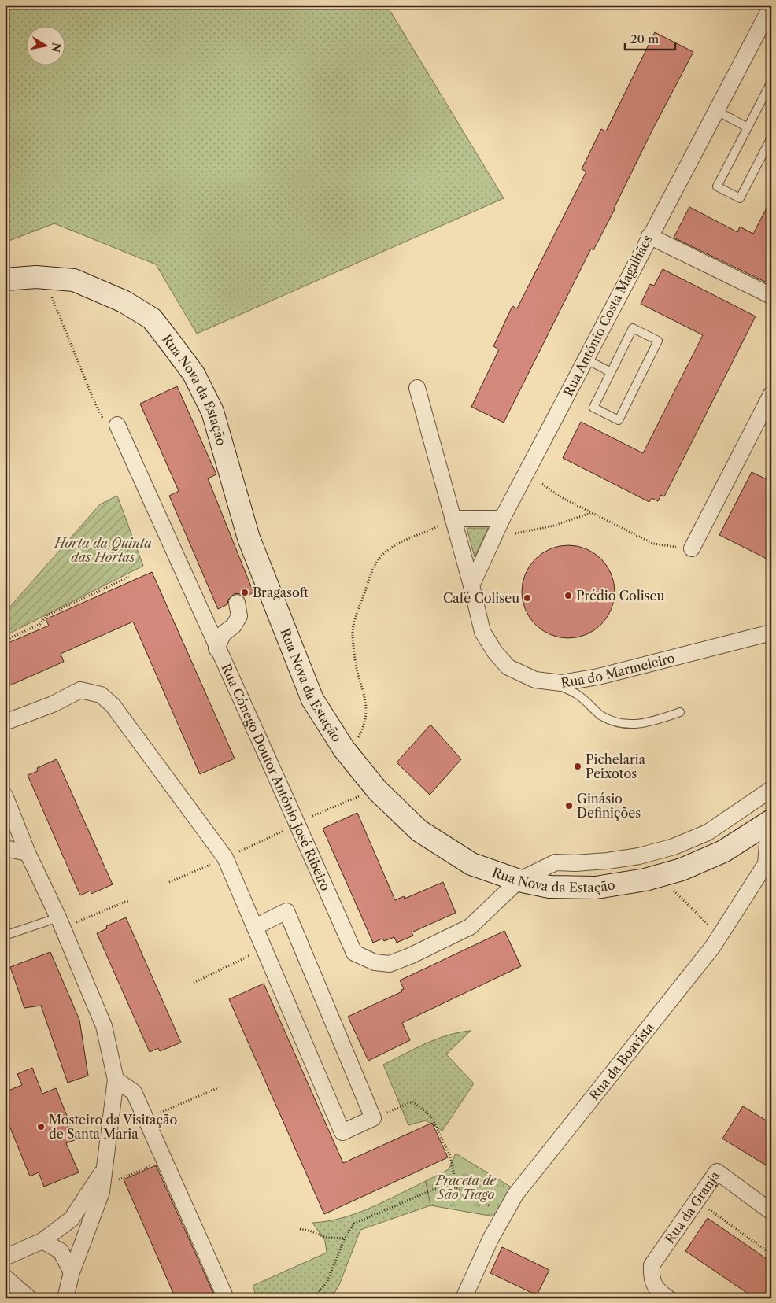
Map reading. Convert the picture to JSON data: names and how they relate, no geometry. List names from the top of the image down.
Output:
{
  "streets": {
    "street": [
      "Rua António Costa Magalhães",
      "Rua Nova da Estação",
      "Rua do Marmeleiro",
      "Rua Cónego Doutor António José Ribeiro",
      "Rua da Boavista",
      "Rua da Granja"
    ]
  },
  "crossings": [
    ["Rua António Costa Magalhães", "Rua do Marmeleiro"],
    ["Rua Nova da Estação", "Rua Cónego Doutor António José Ribeiro"],
    ["Rua Nova da Estação", "Rua da Boavista"]
  ],
  "parks": ["Horta da Quinta das Hortas", "Praceta de São Tiago"],
  "places": [
    "Bragasoft",
    "Prédio Coliseu",
    "Café Coliseu",
    "Pichelaria Peixotos",
    "Ginásio Definições",
    "Mosteiro da Visitação de Santa Maria"
  ],
  "scale_bar": "20 m",
  "north": "right"
}
